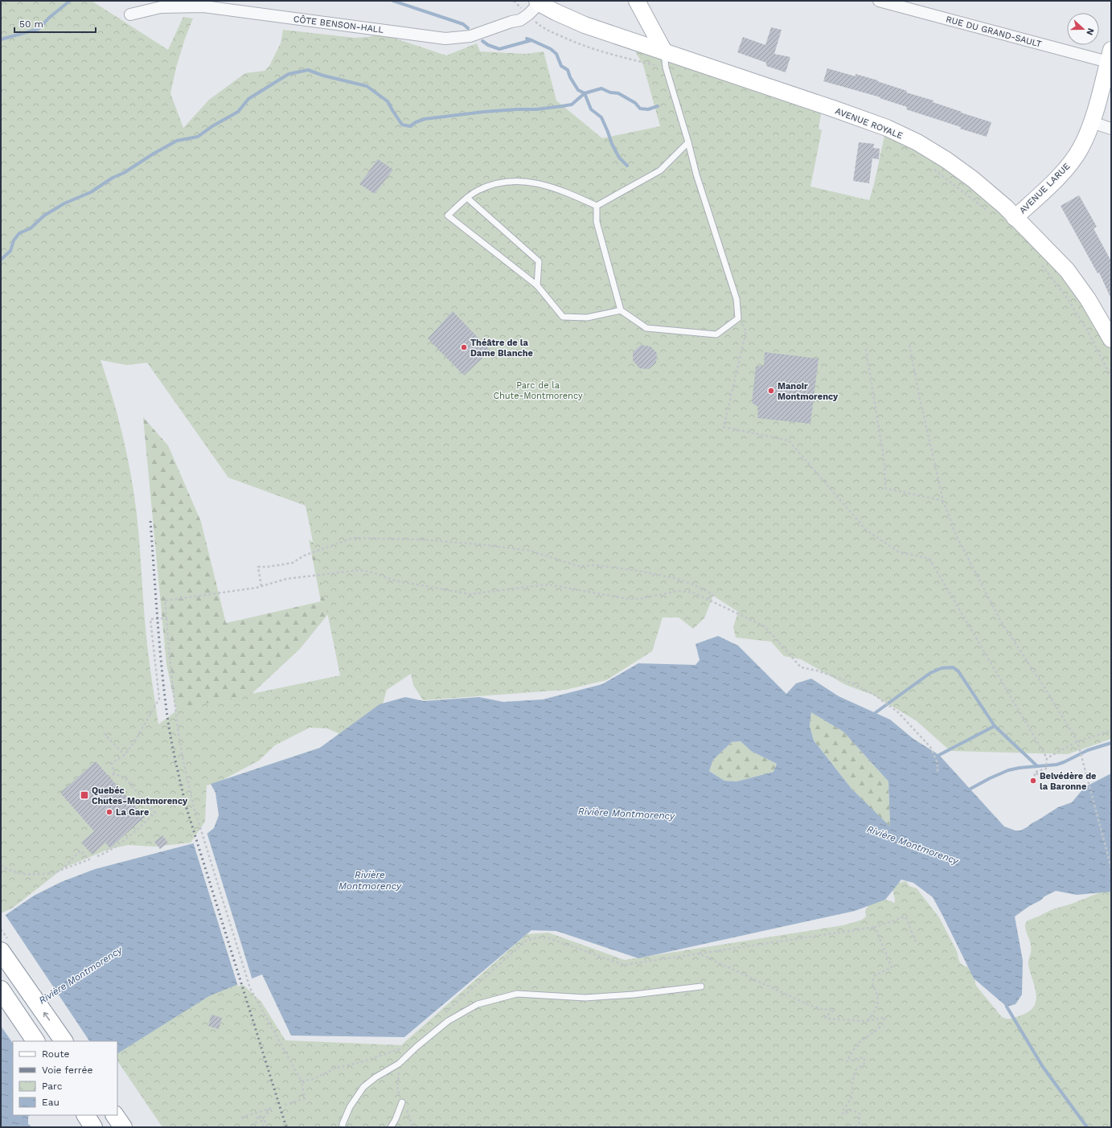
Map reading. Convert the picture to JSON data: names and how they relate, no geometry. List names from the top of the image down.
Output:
{
  "streets": {
    "main road": ["AVENUE ROYALE", "AVENUE LARUE"],
    "street": ["CÔTE BENSON-HALL", "RUE DU GRAND-SAULT"]
  },
  "crossings": [
    ["CÔTE BENSON-HALL", "AVENUE ROYALE"],
    ["RUE DU GRAND-SAULT", "AVENUE LARUE"],
    ["AVENUE ROYALE", "AVENUE LARUE"]
  ],
  "water": ["Rivière Montmorency"],
  "parks": ["Parc de la Chute-Montmorency"],
  "places": {
    "other": [
      "Théâtre de la Dame Blanche",
      "Manoir Montmorency",
      "Belvédère de la Baronne",
      "La Gare"
    ],
    "transit": ["Quebéc Chutes-Montmorency"]
  },
  "legend": [
    "Route",
    "Voie ferrée",
    "Parc",
    "Eau"
  ],
  "scale_bar": "50 m",
  "north": "right"
}
